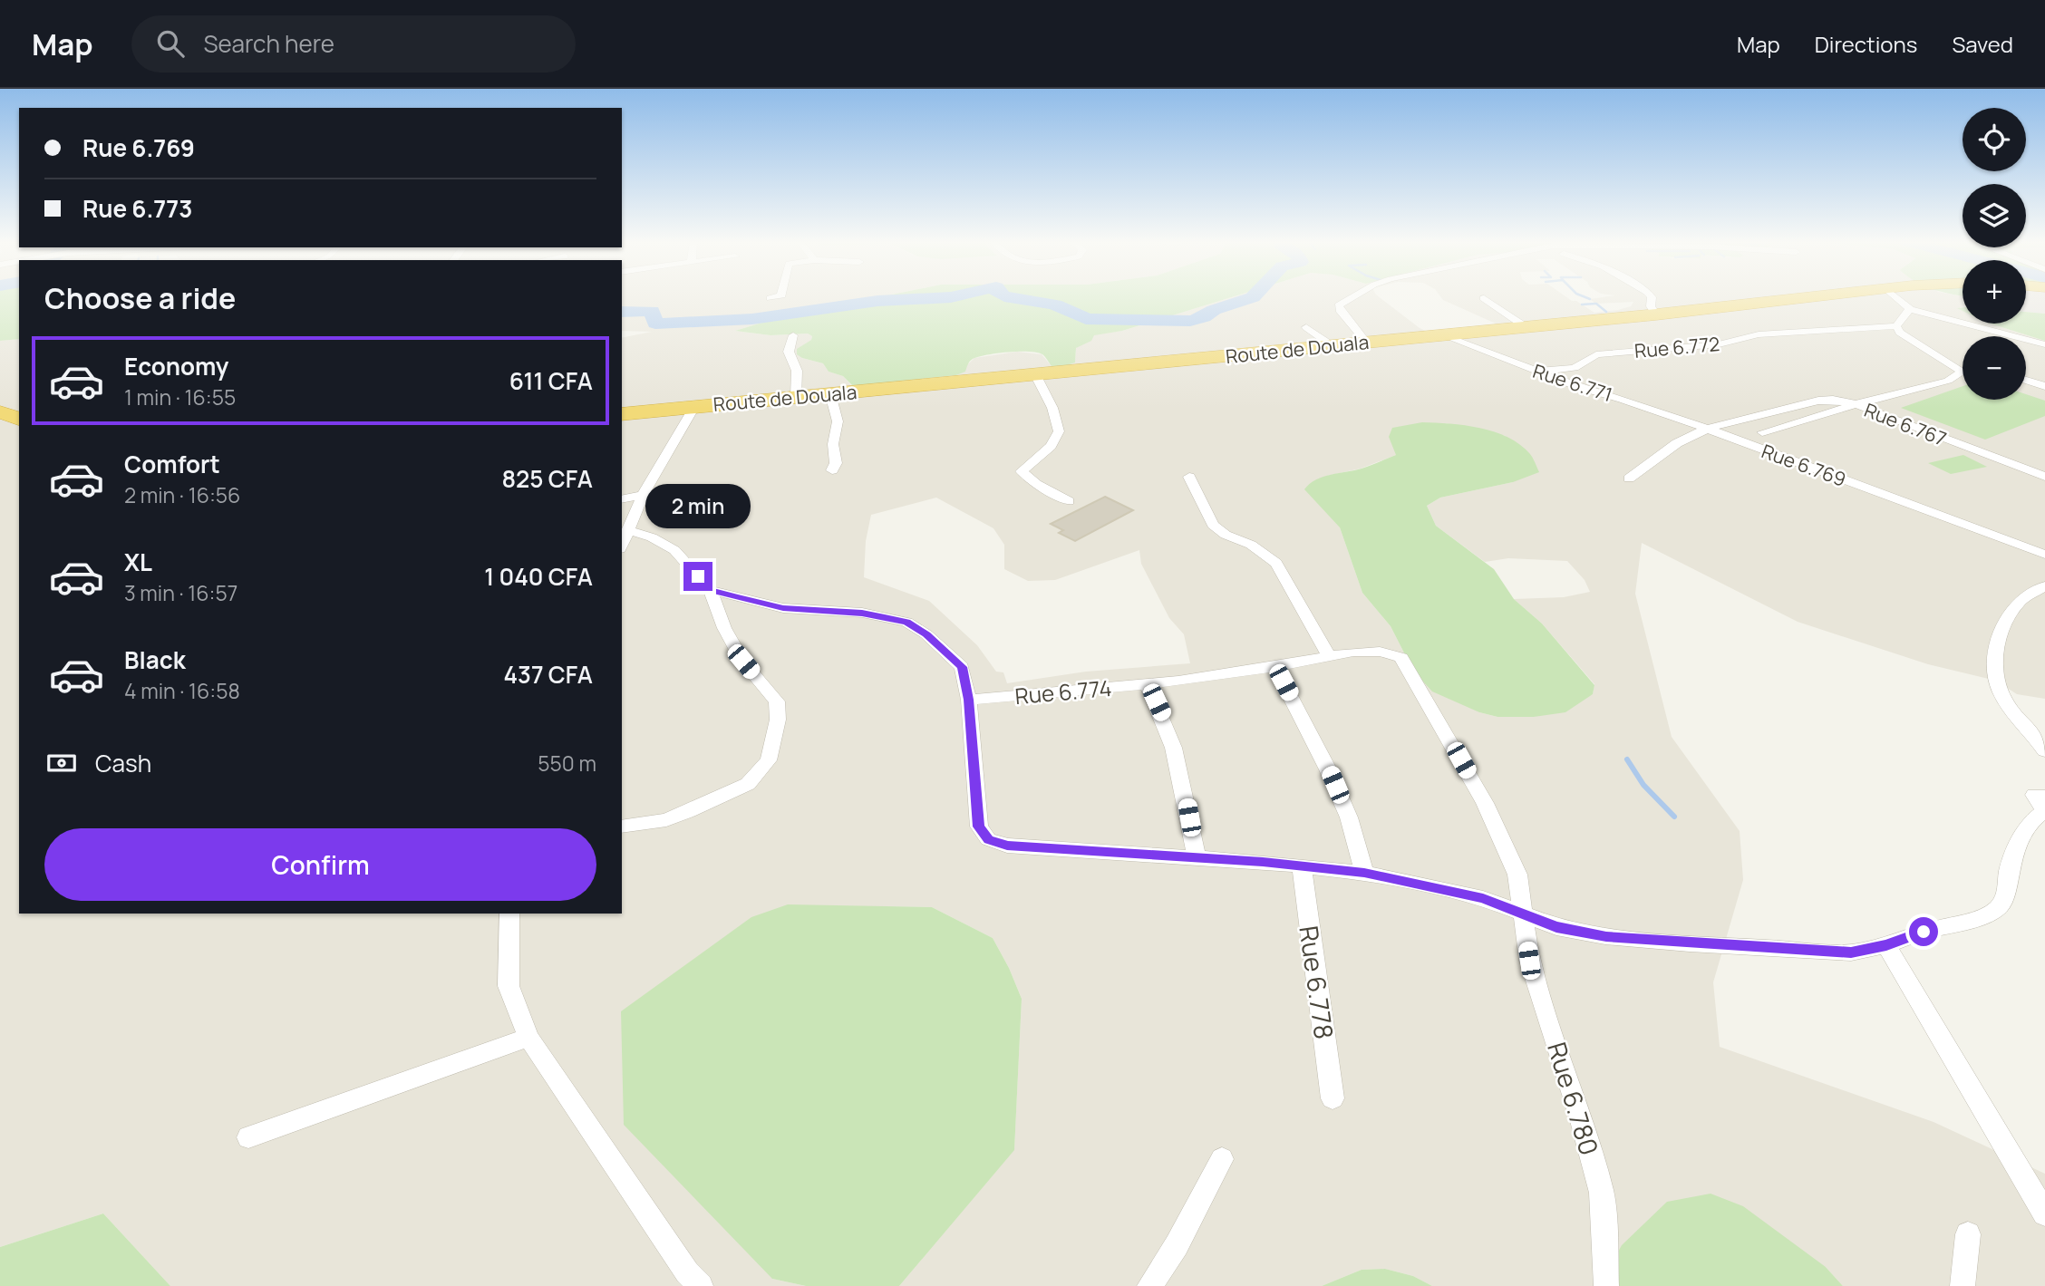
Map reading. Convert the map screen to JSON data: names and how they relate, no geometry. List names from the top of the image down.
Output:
{
  "streets": {
    "highway": ["Route de Douala"],
    "street": [
      "Rue 6.772",
      "Rue 6.771",
      "Rue 6.767",
      "Rue 6.769",
      "Rue 6.774",
      "Rue 6.778",
      "Rue 6.780"
    ]
  },
  "crossings": [
    ["Rue 6.772", "Rue 6.771"],
    ["Route de Douala", "Rue 6.771"],
    ["Rue 6.771", "Rue 6.769"],
    ["Rue 6.767", "Rue 6.769"],
    ["Rue 6.774", "Rue 6.780"]
  ],
  "page": {
    "header": "Map",
    "search": "Search here",
    "nav": ["Map", "Directions", "Saved"],
    "map_buttons": ["+", "−"],
    "banner": ["Rue 6.769", "Rue 6.773"],
    "heading": "Choose a ride",
    "list": [
      {
        "name": "Economy",
        "note": "1 min · 16:55",
        "value": "611 CFA"
      },
      {
        "name": "Comfort",
        "note": "2 min · 16:56",
        "value": "825 CFA"
      },
      {
        "name": "XL",
        "note": "3 min · 16:57",
        "value": "1 040 CFA"
      },
      {
        "name": "Black",
        "note": "4 min · 16:58",
        "value": "437 CFA"
      }
    ],
    "bubble": "2 min",
    "pay": ["Cash", "550 m"],
    "buttons": "Confirm"
  }
}
